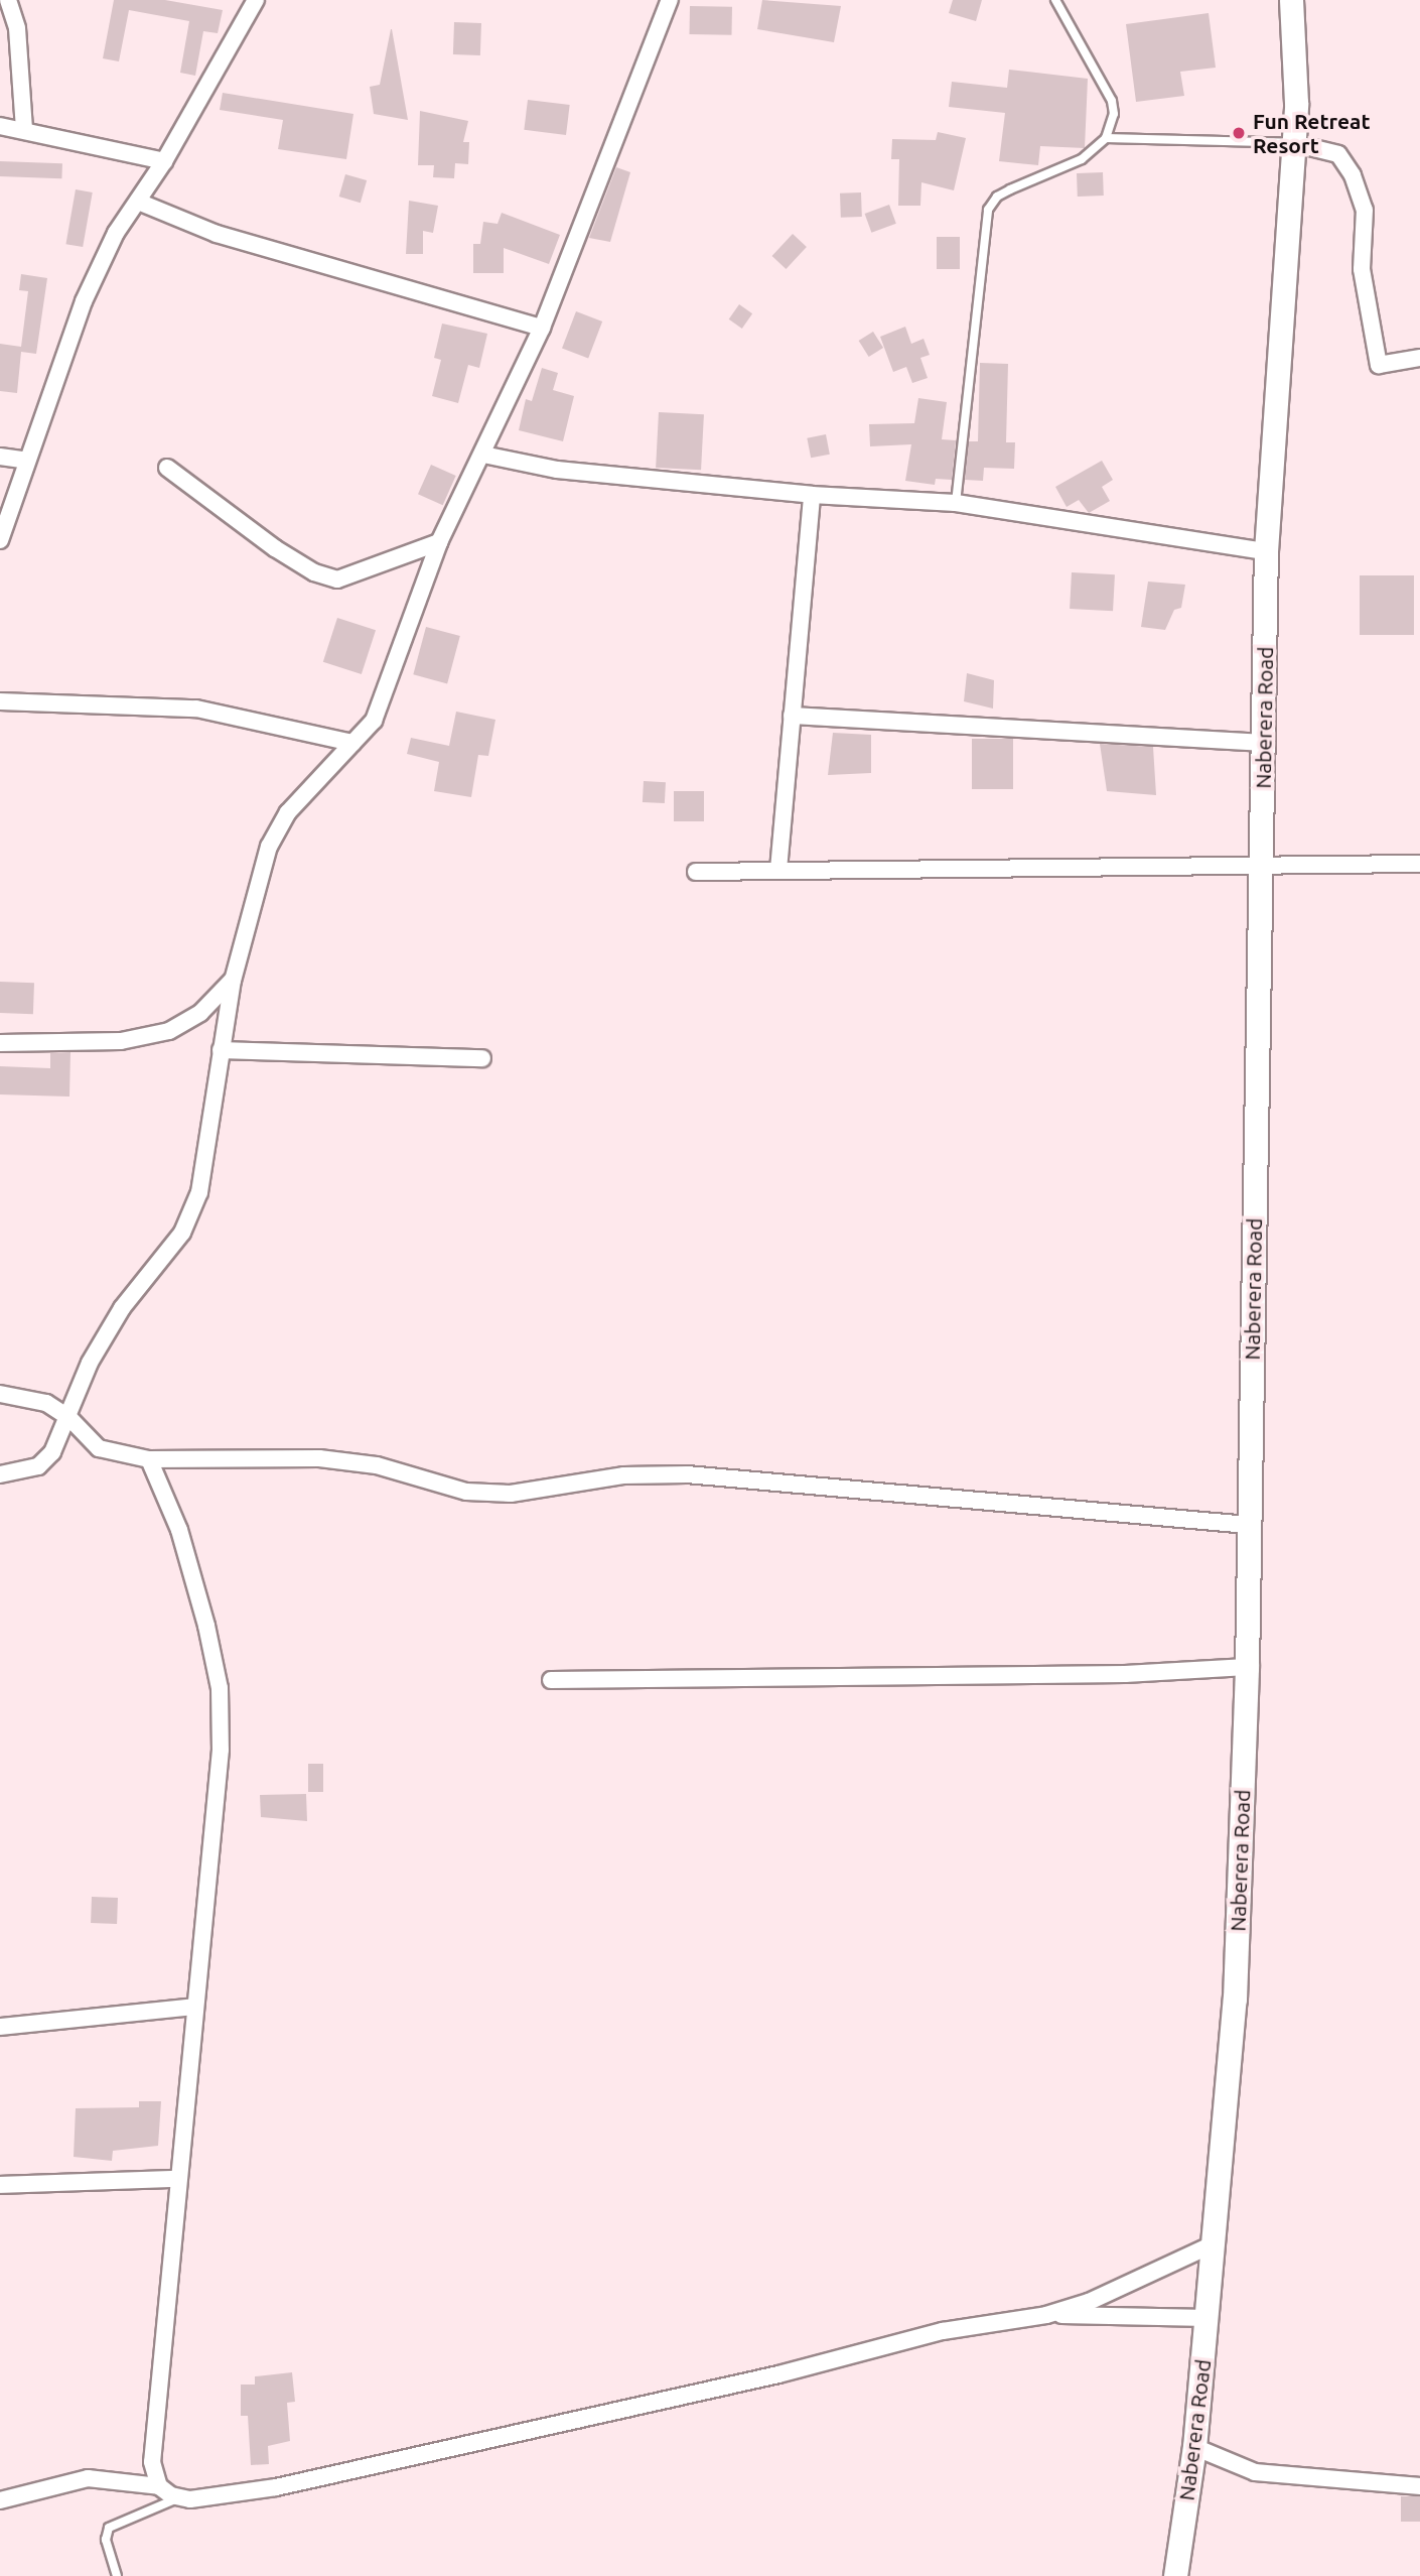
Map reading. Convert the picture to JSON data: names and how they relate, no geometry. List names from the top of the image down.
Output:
{
  "streets": {
    "street": ["Naberera Road"]
  },
  "places": ["Fun Retreat Resort"]
}
